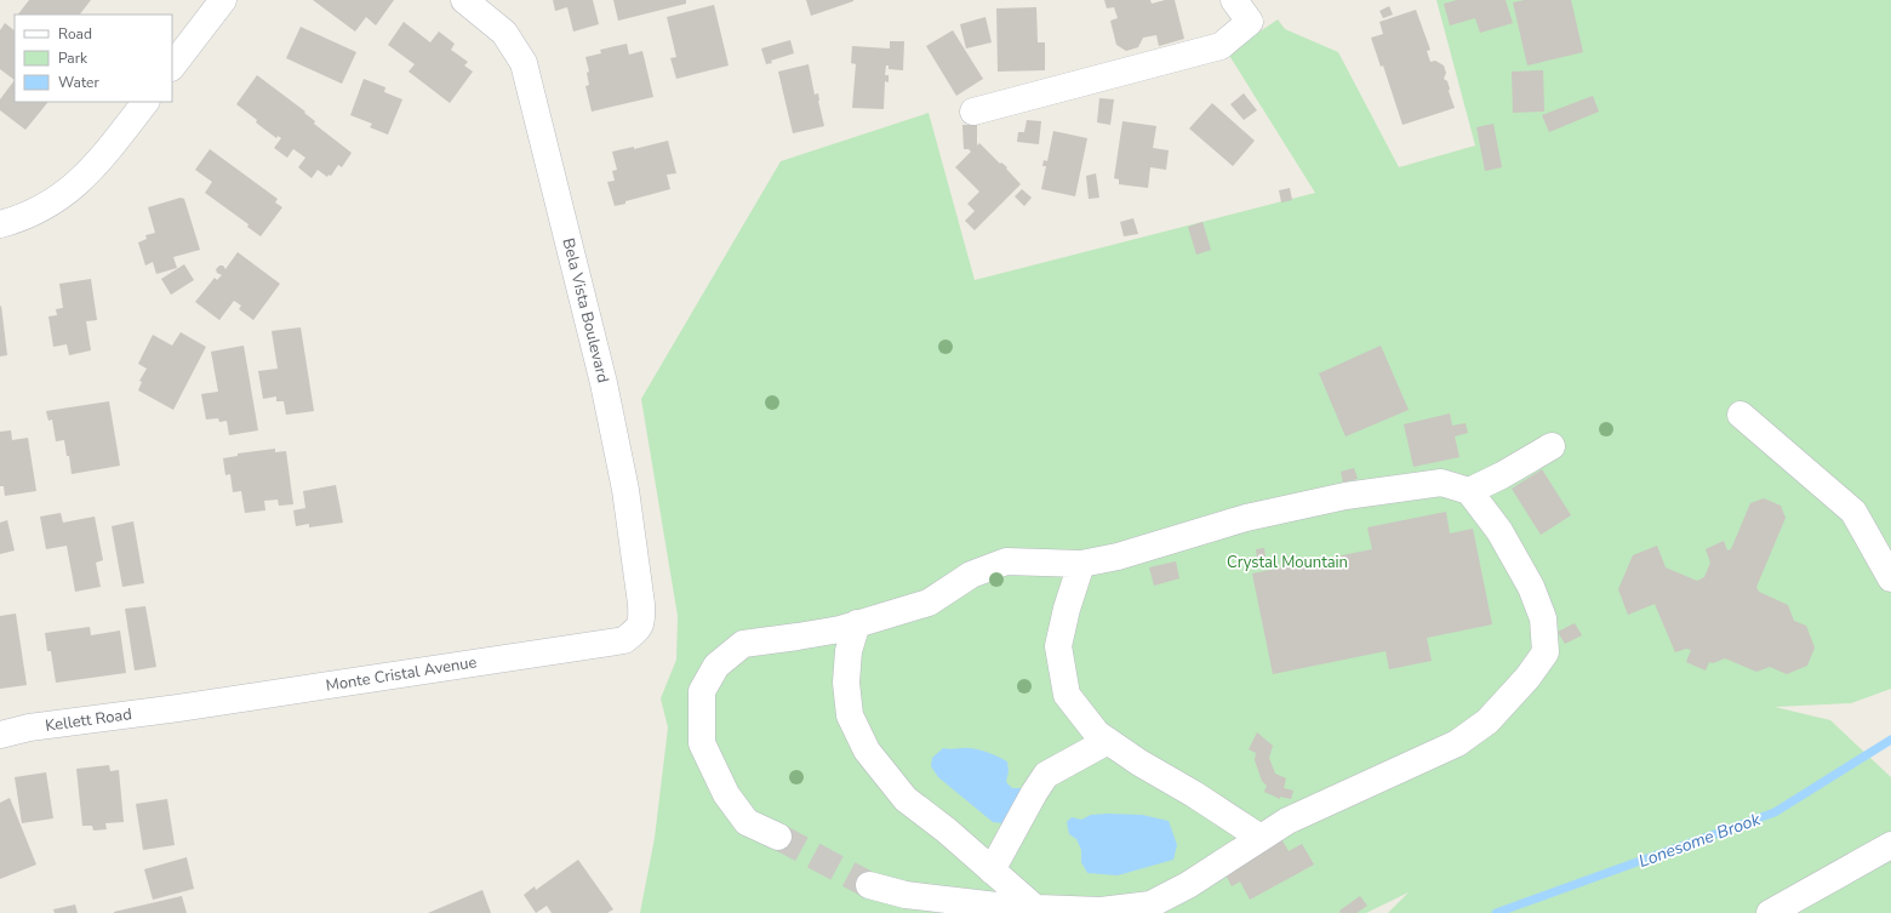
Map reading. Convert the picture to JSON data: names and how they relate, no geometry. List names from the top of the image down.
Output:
{
  "streets": {
    "street": ["Bela Vista Boulevard", "Monte Cristal Avenue", "Kellett Road"]
  },
  "crossings": [
    ["Bela Vista Boulevard", "Monte Cristal Avenue"],
    ["Monte Cristal Avenue", "Kellett Road"]
  ],
  "water": ["Lonesome Brook"],
  "parks": ["Crystal Mountain"],
  "legend": ["Road", "Park", "Water"]
}
